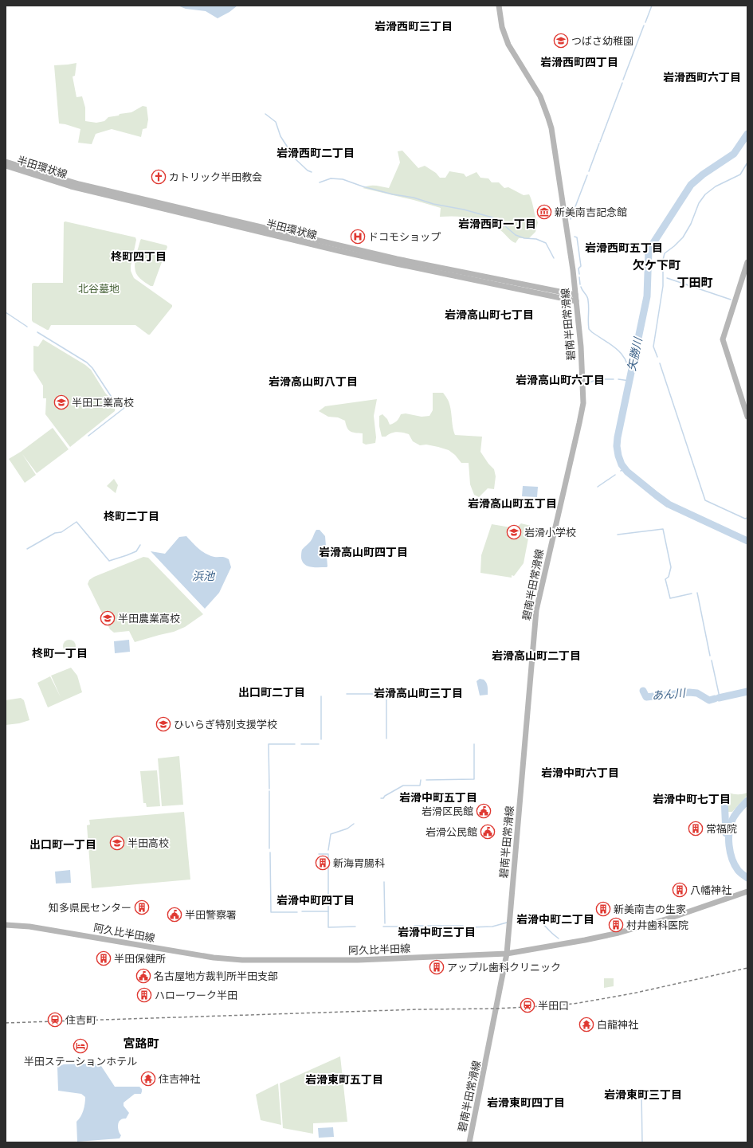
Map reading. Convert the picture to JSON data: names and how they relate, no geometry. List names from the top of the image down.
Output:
{
  "streets": {
    "main road": ["半田環状線", "碧南半田常滑線", "阿久比半田線"]
  },
  "crossings": [
    ["半田環状線", "碧南半田常滑線"],
    ["碧南半田常滑線", "阿久比半田線"]
  ],
  "districts": [
    "岩滑西町三丁目",
    "岩滑西町四丁目",
    "岩滑西町六丁目",
    "岩滑西町二丁目",
    "岩滑西町一丁目",
    "岩滑西町五丁目",
    "柊町四丁目",
    "欠ケ下町",
    "丁田町",
    "岩滑高山町七丁目",
    "岩滑高山町六丁目",
    "岩滑高山町八丁目",
    "岩滑高山町五丁目",
    "柊町二丁目",
    "岩滑高山町四丁目",
    "柊町一丁目",
    "岩滑高山町二丁目",
    "出口町二丁目",
    "岩滑高山町三丁目",
    "岩滑中町六丁目",
    "岩滑中町五丁目",
    "岩滑中町七丁目",
    "出口町一丁目",
    "岩滑中町四丁目",
    "岩滑中町二丁目",
    "岩滑中町三丁目",
    "宮路町",
    "岩滑東町五丁目",
    "岩滑東町三丁目",
    "岩滑東町四丁目"
  ],
  "water": ["矢勝川", "浜池", "あん川"],
  "parks": ["北谷墓地"],
  "places": {
    "school or university": [
      "つばさ幼稚園",
      "半田工業高校",
      "岩滑小学校",
      "半田農業高校",
      "ひいらぎ特別支援学校",
      "半田高校"
    ],
    "church": ["カトリック半田教会"],
    "museum": ["新美南吉記念館"],
    "hospital": ["ドコモショップ"],
    "public building": [
      "岩滑区民館",
      "岩滑公民館",
      "半田警察署",
      "名古屋地方裁判所半田支部"
    ],
    "building": [
      "常福院",
      "新海胃腸科",
      "八幡神社",
      "知多県民センター",
      "新美南吉の生家",
      "村井歯科医院",
      "半田保健所",
      "アップル歯科クリニック",
      "ハローワーク半田"
    ],
    "station": ["半田口", "住吉町"],
    "temple": ["白龍神社", "住吉神社"],
    "hotel": ["半田ステーションホテル"]
  }
}
